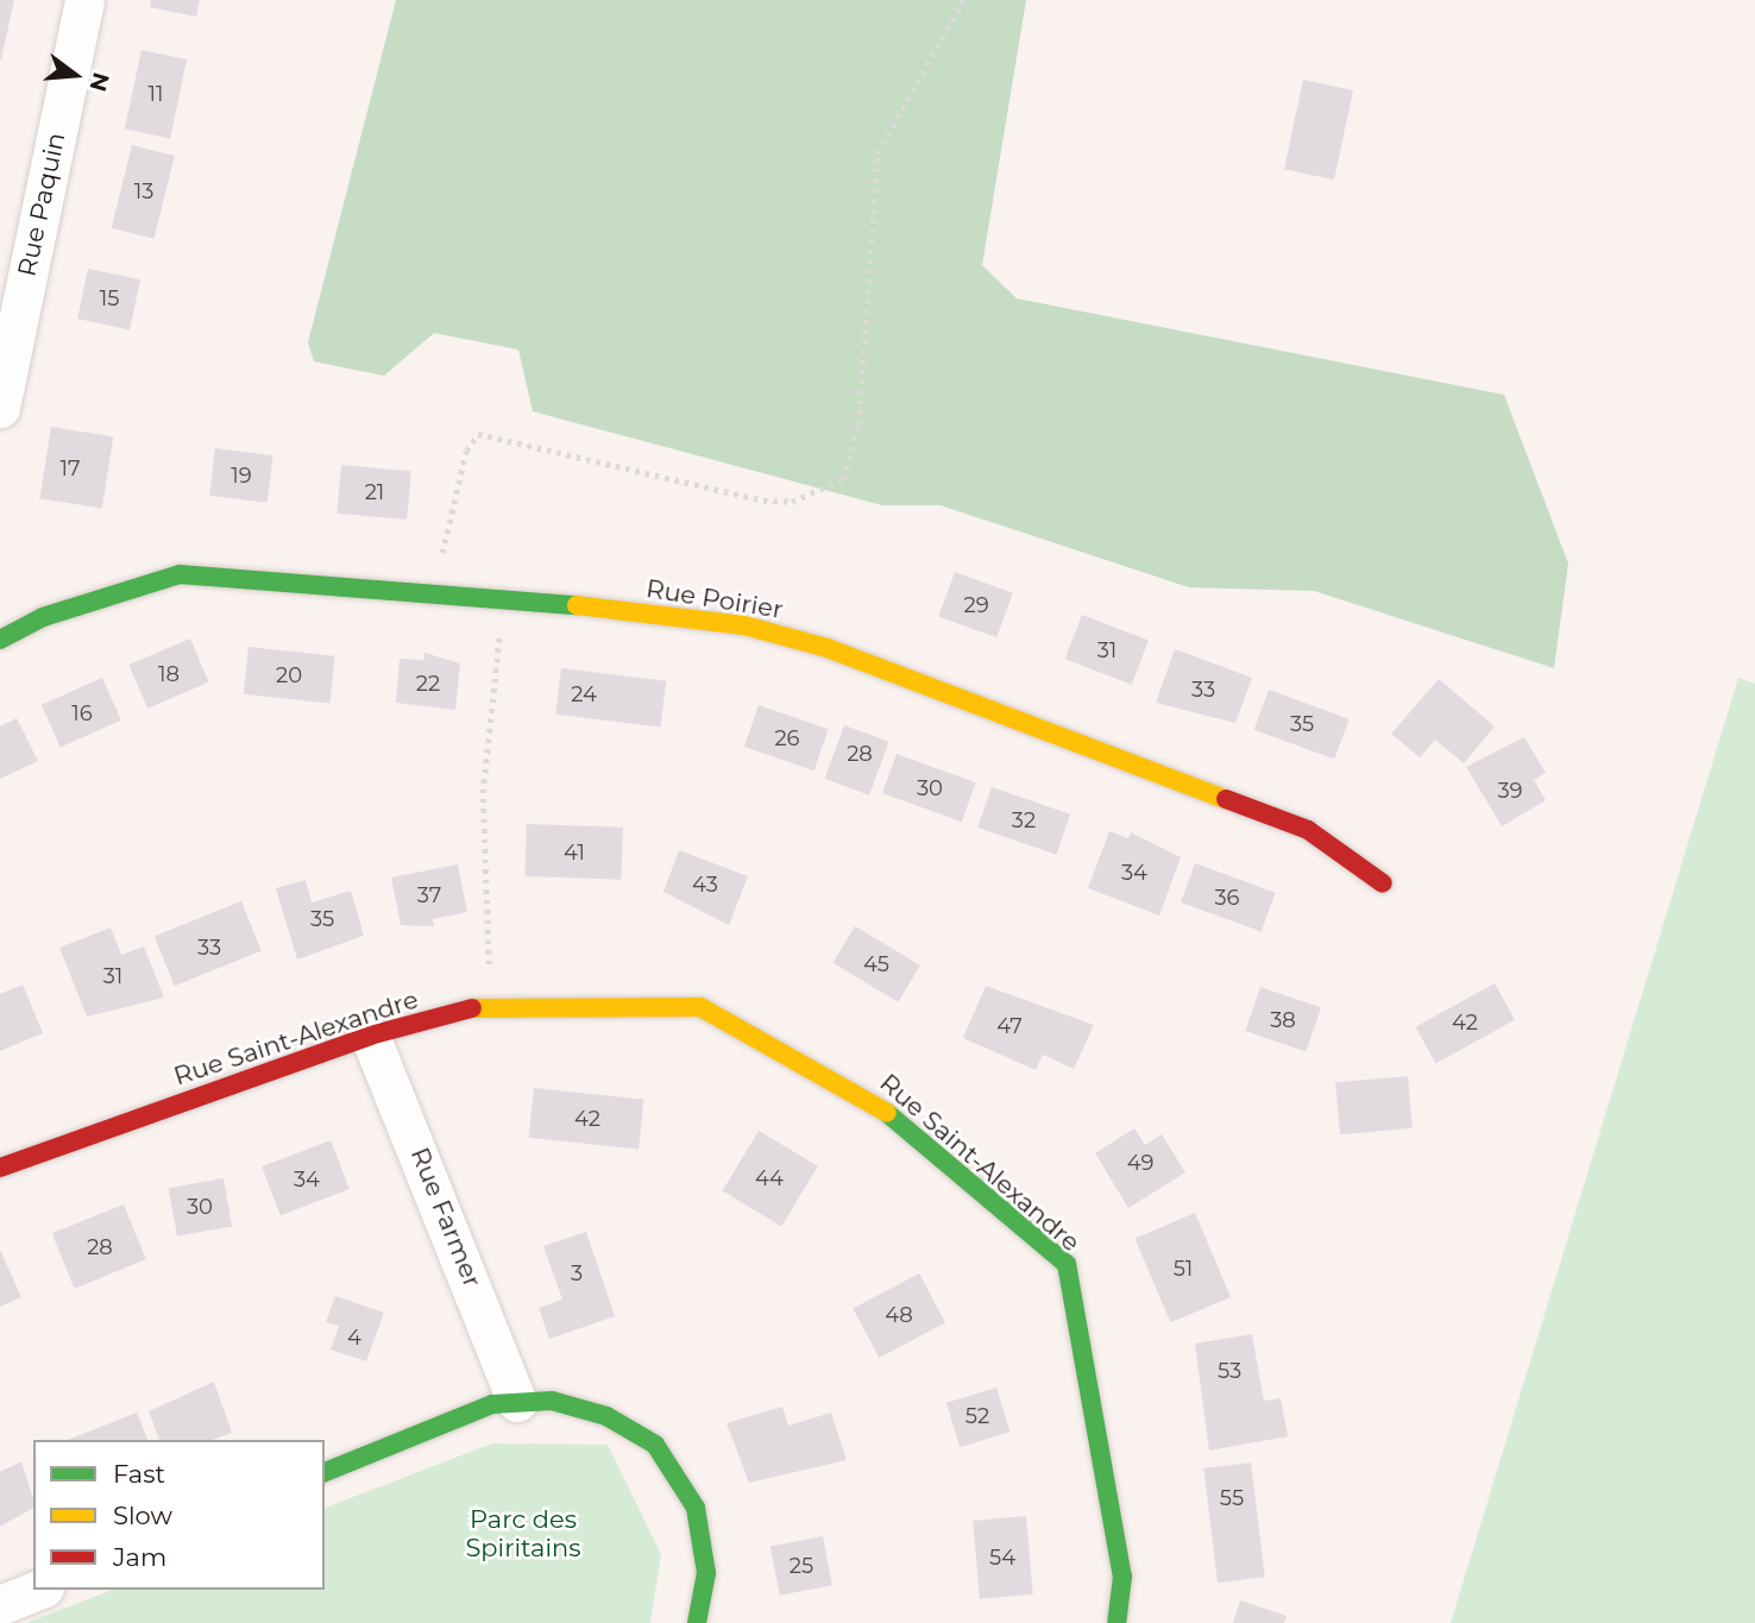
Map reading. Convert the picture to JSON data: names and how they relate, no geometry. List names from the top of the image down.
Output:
{
  "streets": {
    "street": [
      "Rue Paquin",
      "Rue Poirier",
      "Rue Saint-Alexandre",
      "Rue Farmer"
    ]
  },
  "crossings": [
    ["Rue Saint-Alexandre", "Rue Farmer"]
  ],
  "parks": ["Parc des Spiritains"],
  "house_numbers": [
    "11",
    "13",
    "15",
    "17",
    "19",
    "21",
    "29",
    "31",
    "18",
    "20",
    "22",
    "33",
    "24",
    "16",
    "35",
    "26",
    "28",
    "30",
    "39",
    "32",
    "41",
    "34",
    "43",
    "37",
    "36",
    "35",
    "33",
    "45",
    "31",
    "38",
    "42",
    "47",
    "42",
    "49",
    "44",
    "34",
    "30",
    "28",
    "51",
    "3",
    "48",
    "4",
    "53",
    "52",
    "55",
    "54",
    "25"
  ],
  "legend": ["Fast", "Slow", "Jam"],
  "north": "right"
}
